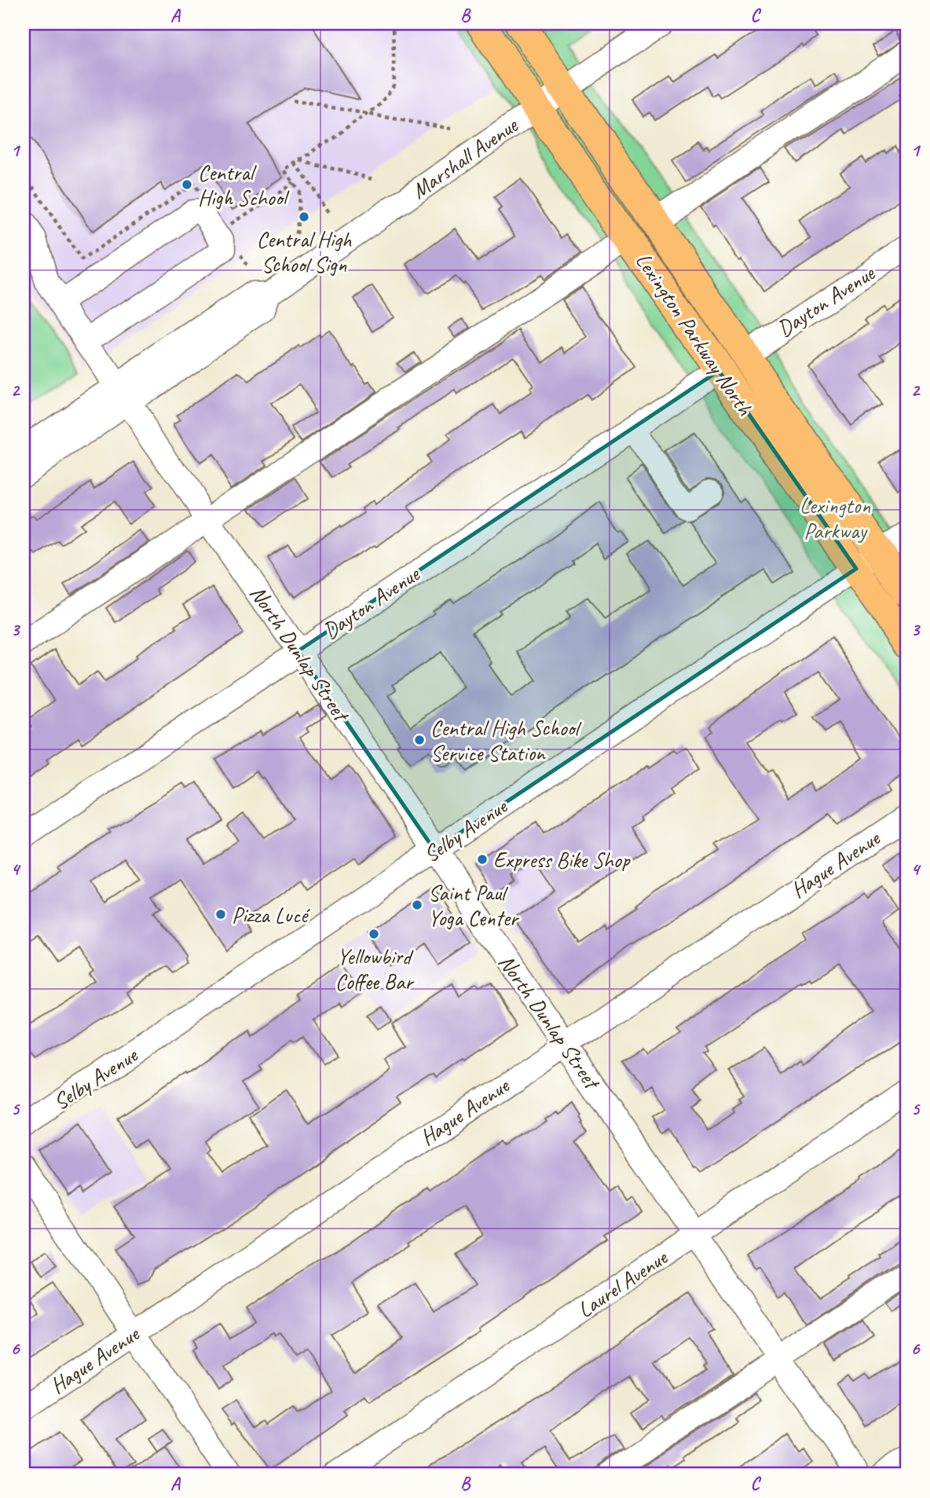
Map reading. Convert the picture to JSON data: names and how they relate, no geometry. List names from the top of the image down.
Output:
{
  "streets": {
    "main road": ["Lexington Parkway North"],
    "street": [
      "Marshall Avenue",
      "Dayton Avenue",
      "North Dunlap Street",
      "Selby Avenue",
      "Hague Avenue",
      "Laurel Avenue"
    ]
  },
  "crossings": [
    ["Marshall Avenue", "Lexington Parkway North"],
    ["Marshall Avenue", "North Dunlap Street"],
    ["Dayton Avenue", "Lexington Parkway North"],
    ["Dayton Avenue", "North Dunlap Street"],
    ["Lexington Parkway North", "Selby Avenue"],
    ["North Dunlap Street", "Selby Avenue"],
    ["North Dunlap Street", "Hague Avenue"],
    ["North Dunlap Street", "Laurel Avenue"]
  ],
  "parks": ["Lexington Parkway"],
  "places": [
    "Central High School",
    "Central High School Sign",
    "Central High School Service Station",
    "Express Bike Shop",
    "Saint Paul Yoga Center",
    "Pizza Lucé",
    "Yellowbird Coffee Bar"
  ],
  "grid": {
    "columns": ["A", "B", "C"],
    "rows": [
      "1",
      "2",
      "3",
      "4",
      "5",
      "6"
    ]
  }
}
